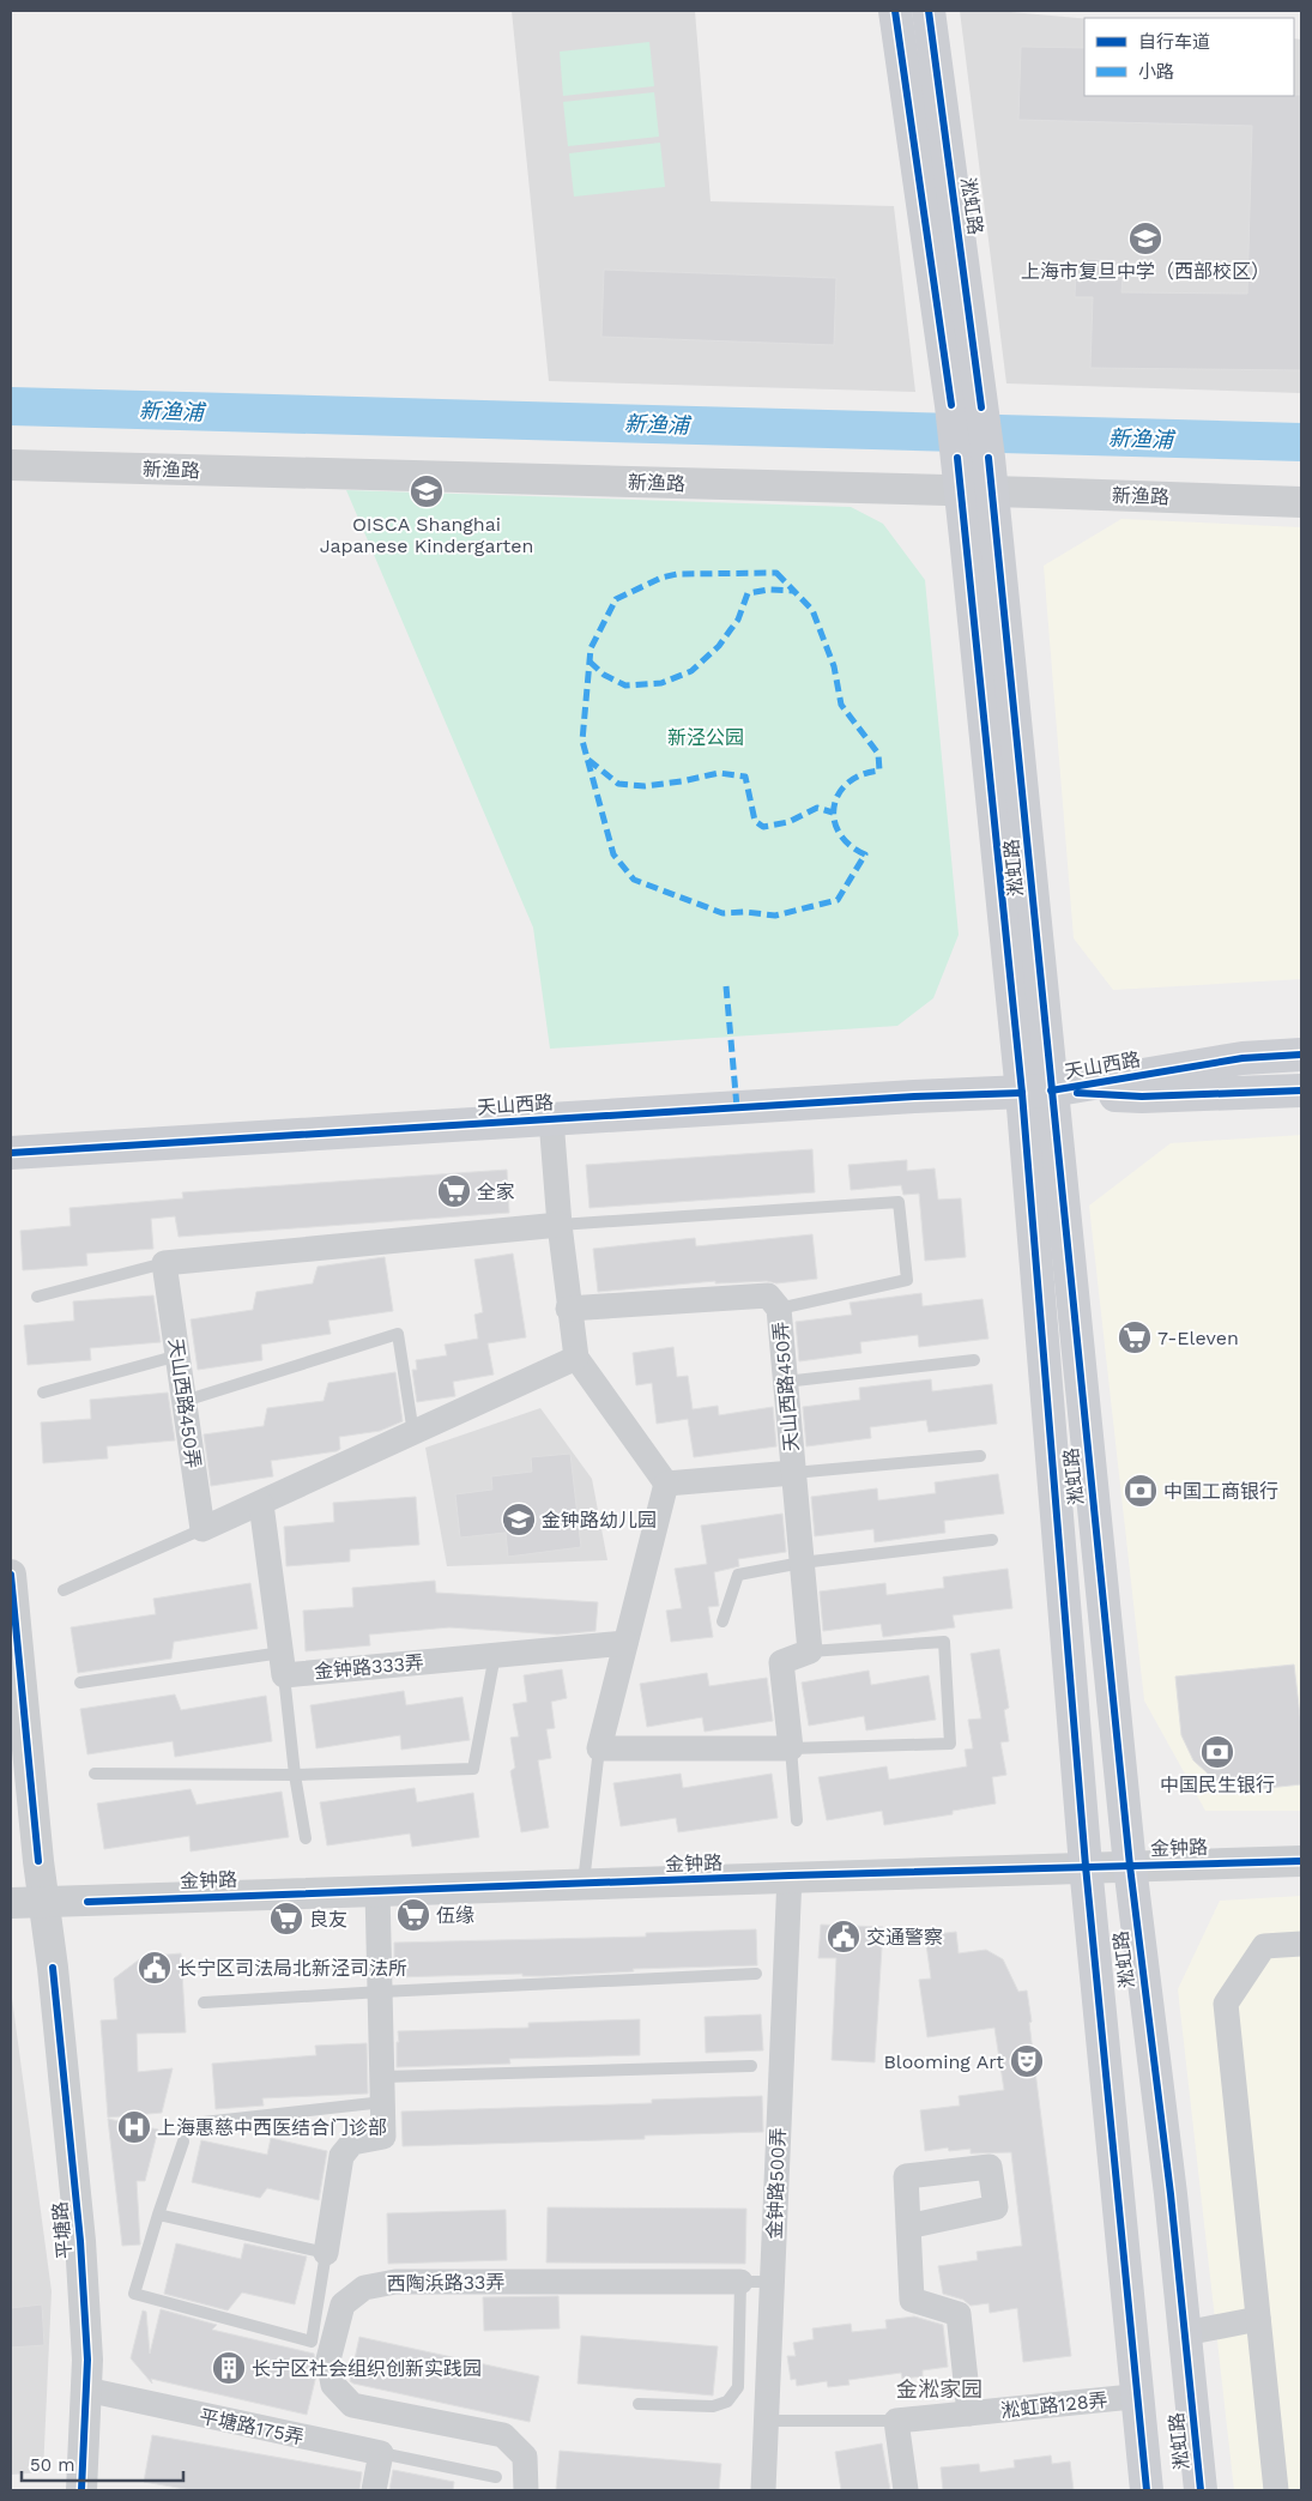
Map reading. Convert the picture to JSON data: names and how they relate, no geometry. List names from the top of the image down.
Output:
{
  "streets": {
    "main road": ["淞虹路", "天山西路"],
    "street": [
      "新渔路",
      "天山西路450弄",
      "金钟路333弄",
      "金钟路",
      "金钟路500弄",
      "平塘路",
      "西陶浜路33弄",
      "淞虹路128弄",
      "平塘路175弄"
    ]
  },
  "crossings": [
    ["淞虹路", "新渔路"],
    ["淞虹路", "天山西路"],
    ["淞虹路", "金钟路"],
    ["淞虹路", "淞虹路128弄"],
    ["金钟路", "金钟路500弄"],
    ["金钟路", "平塘路"],
    ["平塘路", "平塘路175弄"]
  ],
  "districts": ["金淞家园"],
  "water": ["新渔浦"],
  "parks": ["新泾公园"],
  "places": {
    "school or university": ["上海市复旦中学（西部校区）", "OISCA Shanghai Japanese Kindergarten", "金钟路幼儿园"],
    "supermarket": [
      "全家",
      "7-Eleven",
      "伍缘",
      "良友"
    ],
    "bank": ["中国工商银行", "中国民生银行"],
    "public building": ["交通警察", "长宁区司法局北新泾司法所"],
    "theatre": ["Blooming Art"],
    "hospital": ["上海惠慈中西医结合门诊部"],
    "building": ["长宁区社会组织创新实践园"]
  },
  "legend": ["自行车道", "小路"],
  "scale_bar": "50 m"
}
